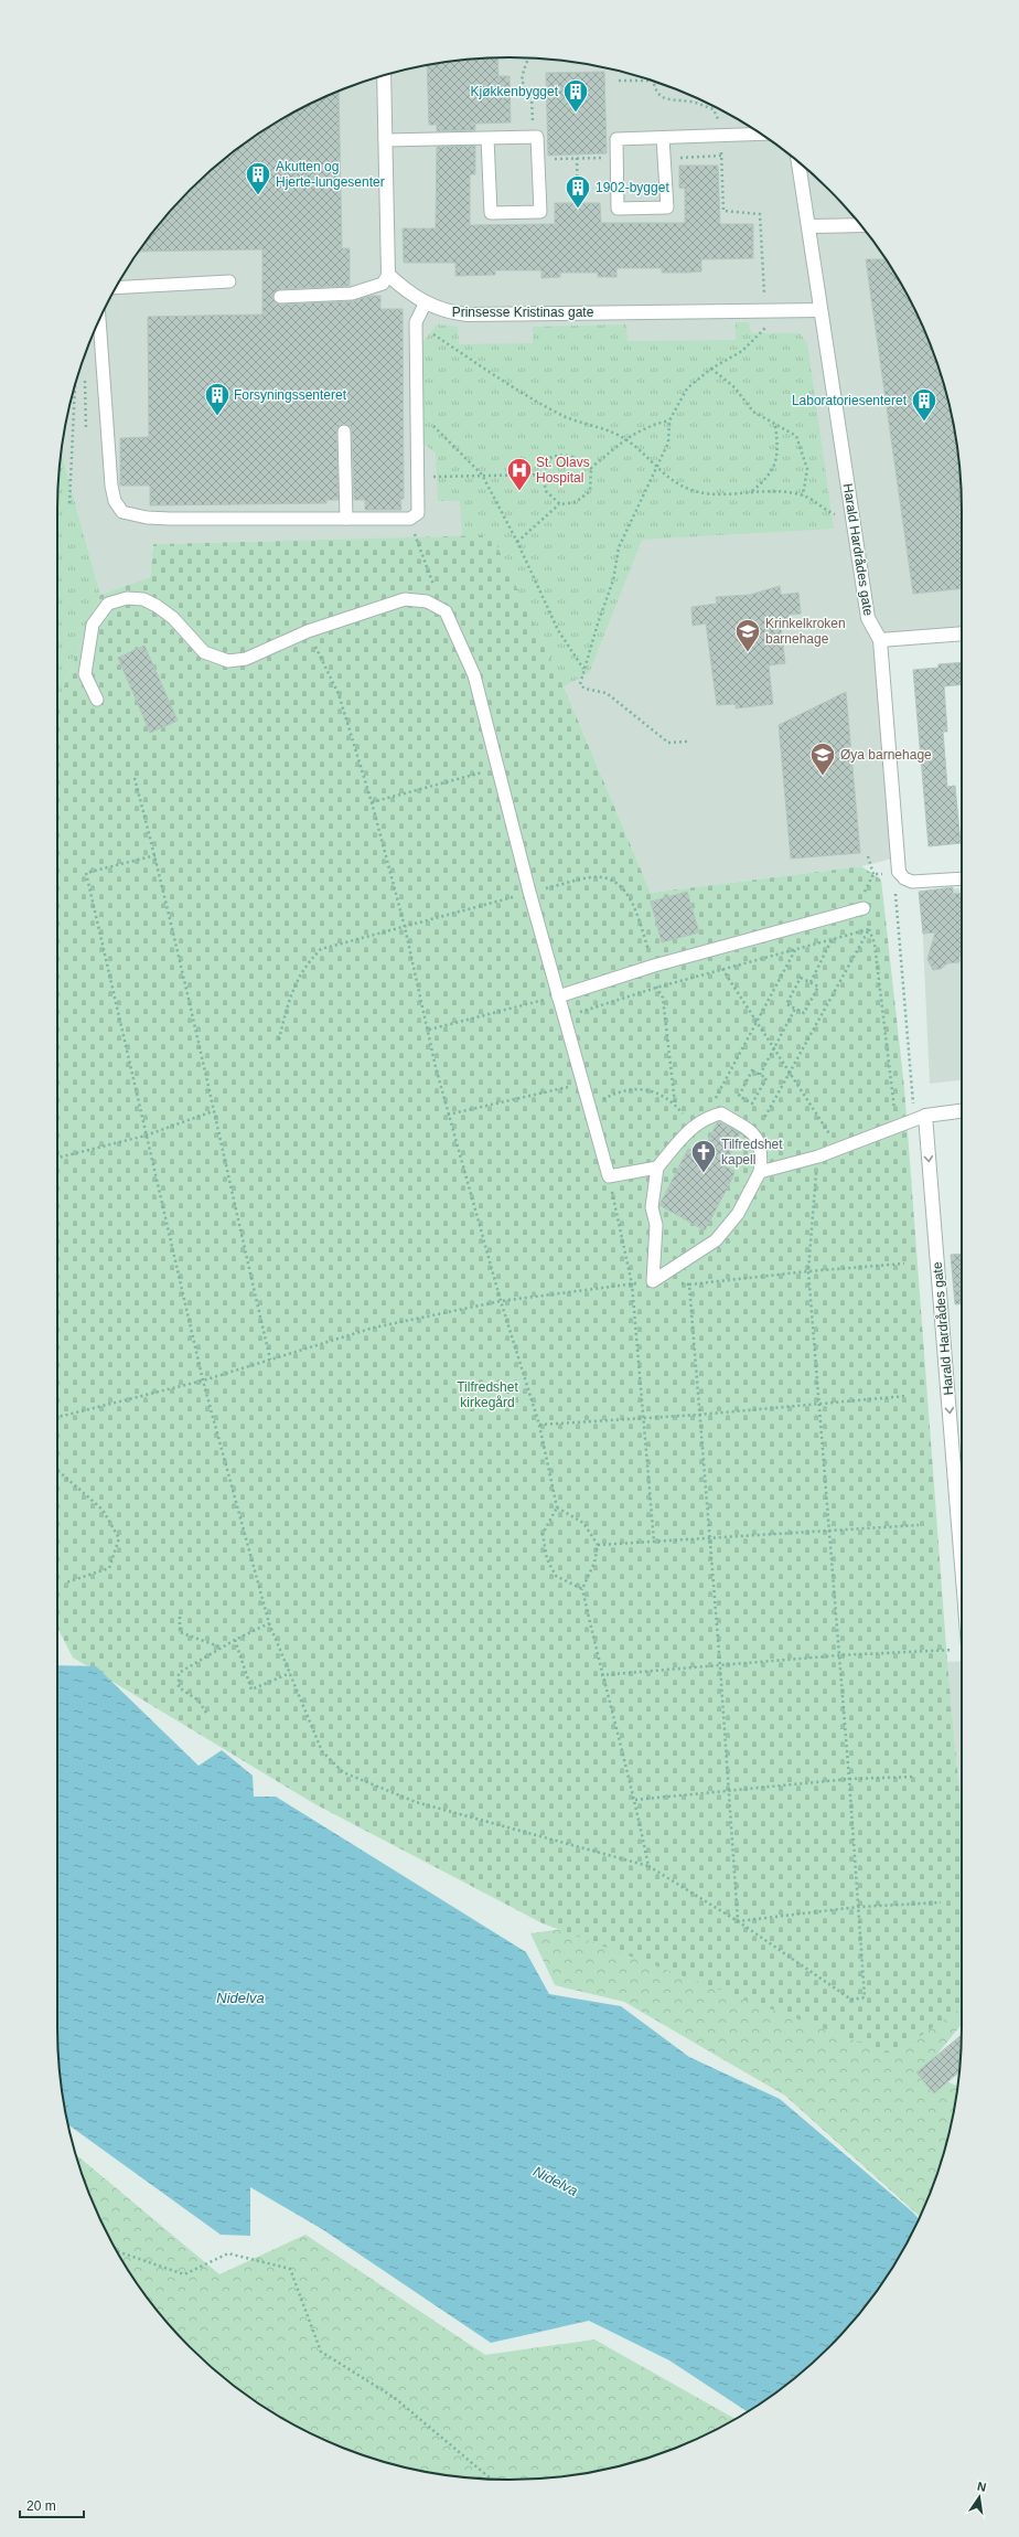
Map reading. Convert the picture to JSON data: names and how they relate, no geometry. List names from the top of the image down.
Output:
{
  "streets": {
    "street": ["Prinsesse Kristinas gate", "Harald Hardrådes gate"]
  },
  "crossings": [
    ["Prinsesse Kristinas gate", "Harald Hardrådes gate"]
  ],
  "one_way": ["Harald Hardrådes gate"],
  "water": ["Nidelva"],
  "parks": ["Tilfredshet kirkegård"],
  "places": {
    "building": [
      "Kjøkkenbygget",
      "Akutten og Hjerte-lungesenter",
      "1902-bygget",
      "Forsyningssenteret",
      "Laboratoriesenteret"
    ],
    "hospital": ["St. Olavs Hospital"],
    "school or university": ["Krinkelkroken barnehage", "Øya barnehage"],
    "church": ["Tilfredshet kapell"]
  },
  "scale_bar": "20 m",
  "north": "top"
}
